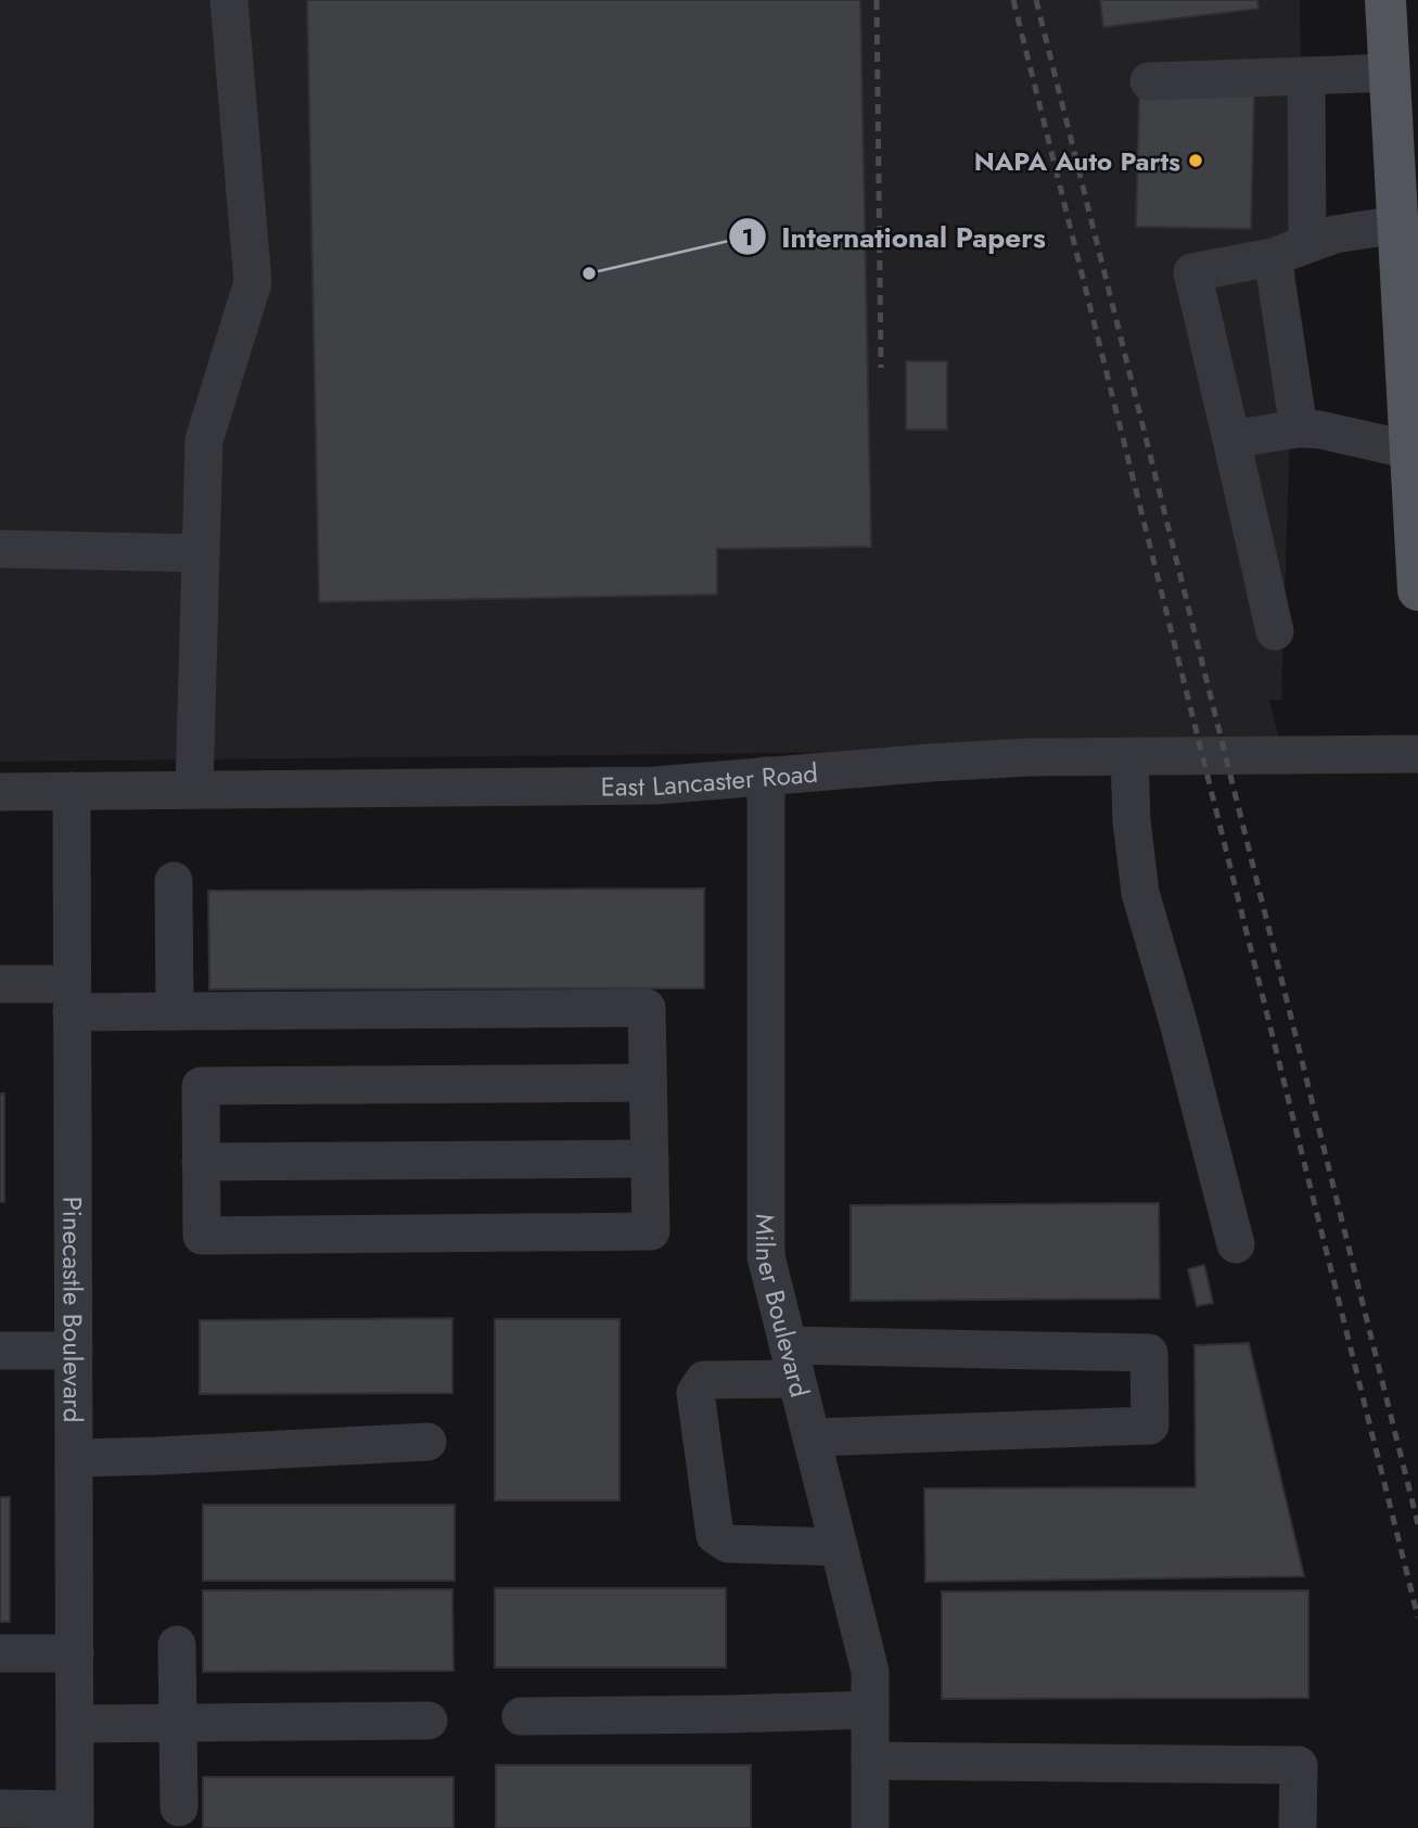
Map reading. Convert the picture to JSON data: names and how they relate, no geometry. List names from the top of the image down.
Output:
{
  "streets": {
    "street": ["East Lancaster Road", "Milner Boulevard", "Pinecastle Boulevard"]
  },
  "crossings": [
    ["East Lancaster Road", "Milner Boulevard"],
    ["East Lancaster Road", "Pinecastle Boulevard"]
  ],
  "places": ["NAPA Auto Parts", "International Papers"]
}
